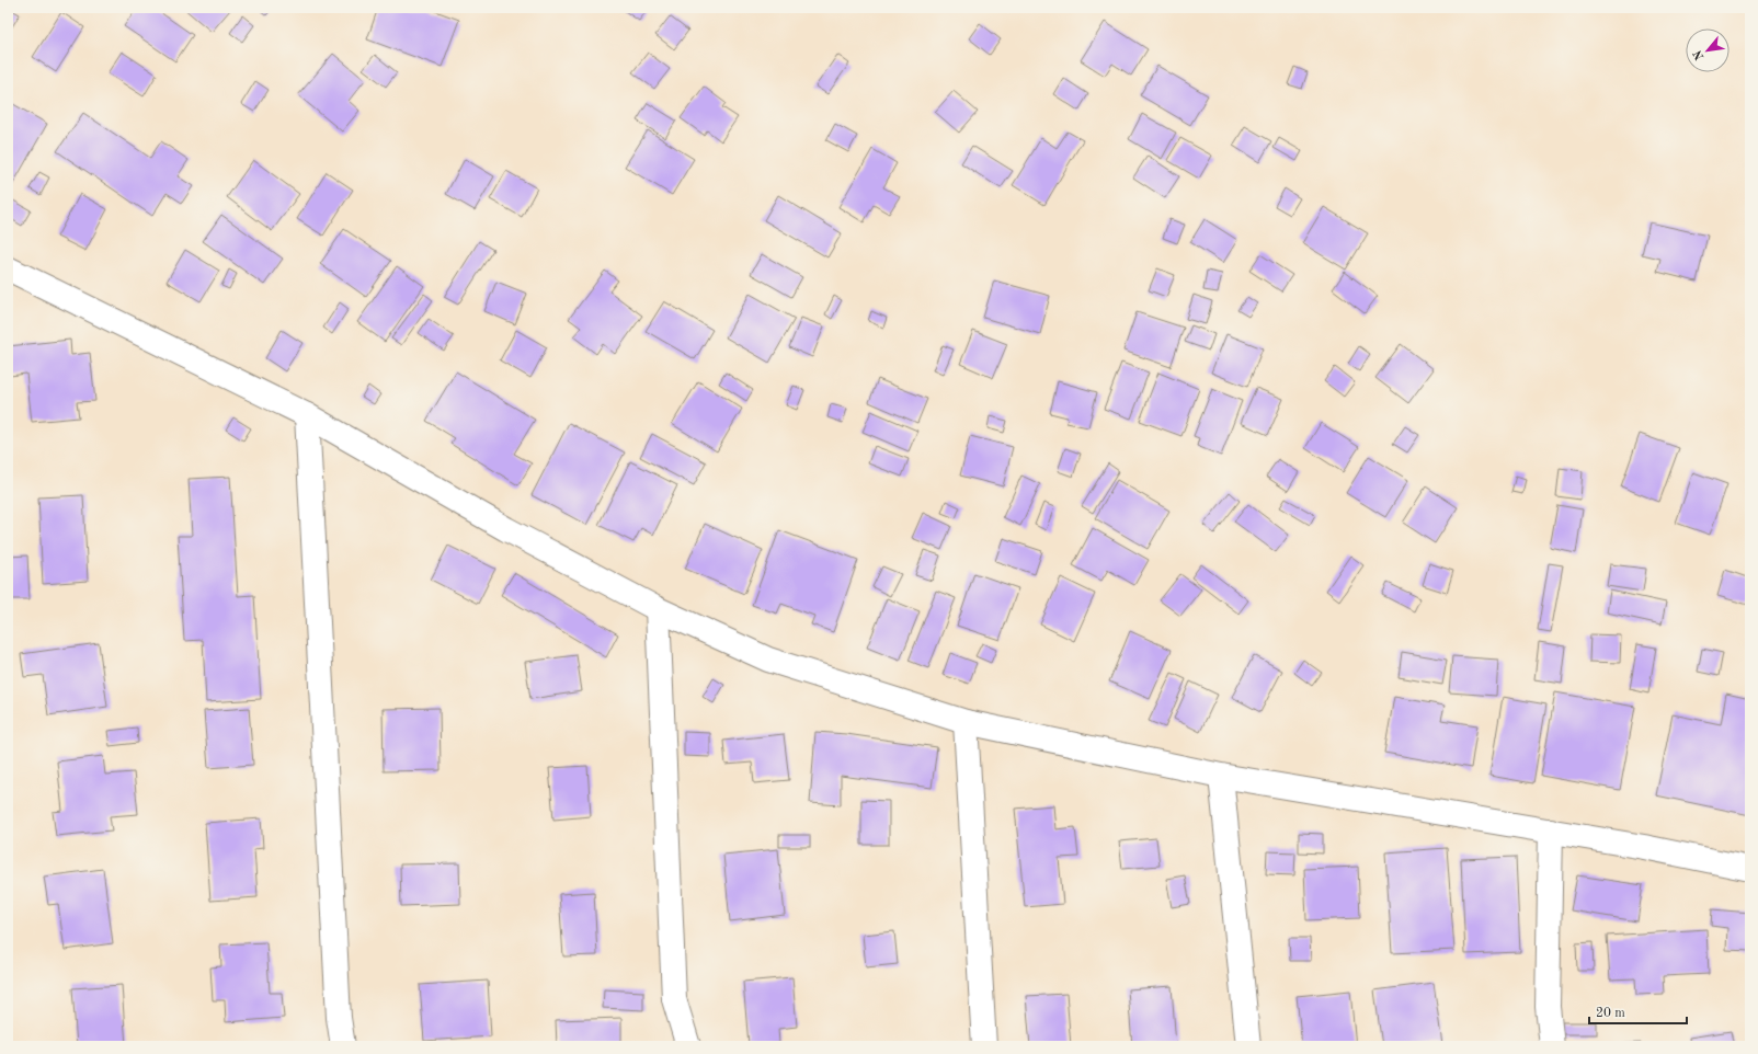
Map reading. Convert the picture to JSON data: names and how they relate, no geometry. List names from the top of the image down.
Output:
{
  "scale_bar": "20 m",
  "north": "bottom left"
}
